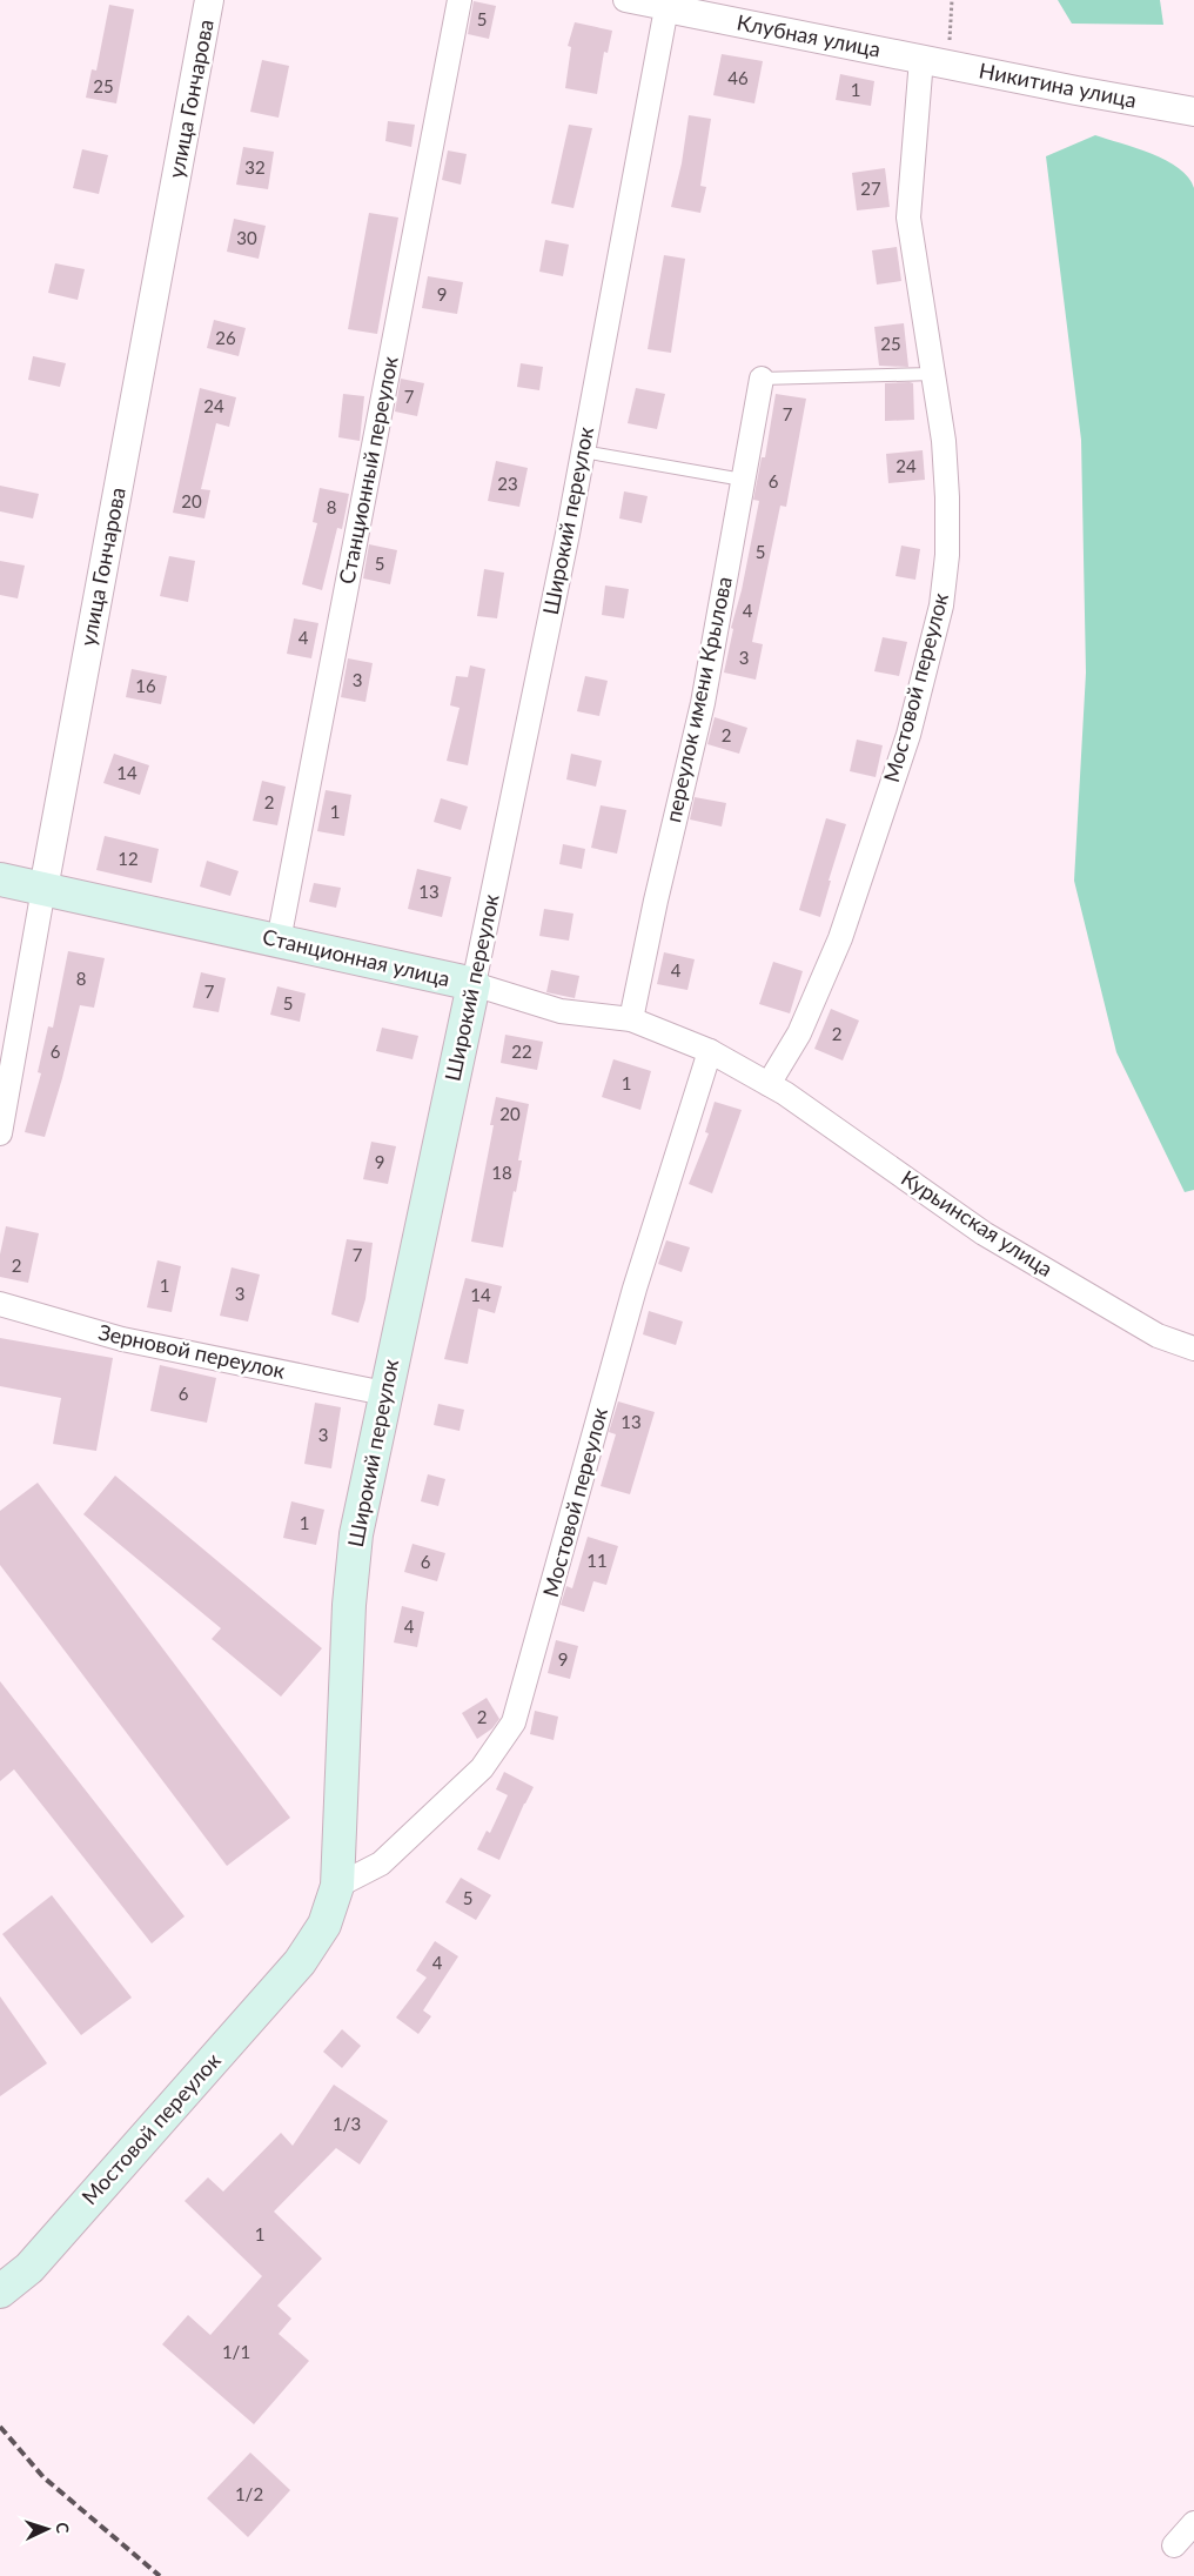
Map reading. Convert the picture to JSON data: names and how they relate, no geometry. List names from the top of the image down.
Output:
{
  "streets": {
    "main road": ["Широкий переулок", "Мостовой переулок", "Станционная улица"],
    "street": [
      "Клубная улица",
      "Никитина улица",
      "улица Гончарова",
      "Станционный переулок",
      "переулок имени Крылова",
      "Курьинская улица",
      "Зерновой переулок"
    ]
  },
  "crossings": [
    ["Клубная улица", "Никитина улица"],
    ["Клубная улица", "Широкий переулок"],
    ["Клубная улица", "Мостовой переулок"],
    ["Никитина улица", "Мостовой переулок"],
    ["улица Гончарова", "Станционная улица"],
    ["Станционный переулок", "Станционная улица"],
    ["Широкий переулок", "Мостовой переулок"],
    ["Широкий переулок", "Станционная улица"],
    ["Широкий переулок", "Зерновой переулок"],
    ["Мостовой переулок", "Станционная улица"],
    ["Мостовой переулок", "Курьинская улица"],
    ["переулок имени Крылова", "Станционная улица"],
    ["Станционная улица", "Курьинская улица"]
  ],
  "house_numbers": [
    "5",
    "46",
    "25",
    "1",
    "32",
    "27",
    "30",
    "9",
    "26",
    "25",
    "7",
    "24",
    "7",
    "24",
    "6",
    "23",
    "20",
    "8",
    "5",
    "5",
    "4",
    "4",
    "3",
    "3",
    "16",
    "2",
    "14",
    "2",
    "1",
    "12",
    "13",
    "4",
    "8",
    "7",
    "5",
    "2",
    "6",
    "22",
    "1",
    "20",
    "9",
    "18",
    "7",
    "2",
    "1",
    "3",
    "14",
    "6",
    "13",
    "3",
    "1",
    "11",
    "6",
    "4",
    "9",
    "2",
    "5",
    "4",
    "1/3",
    "1",
    "1/1",
    "1/2"
  ],
  "north": "right"
}
